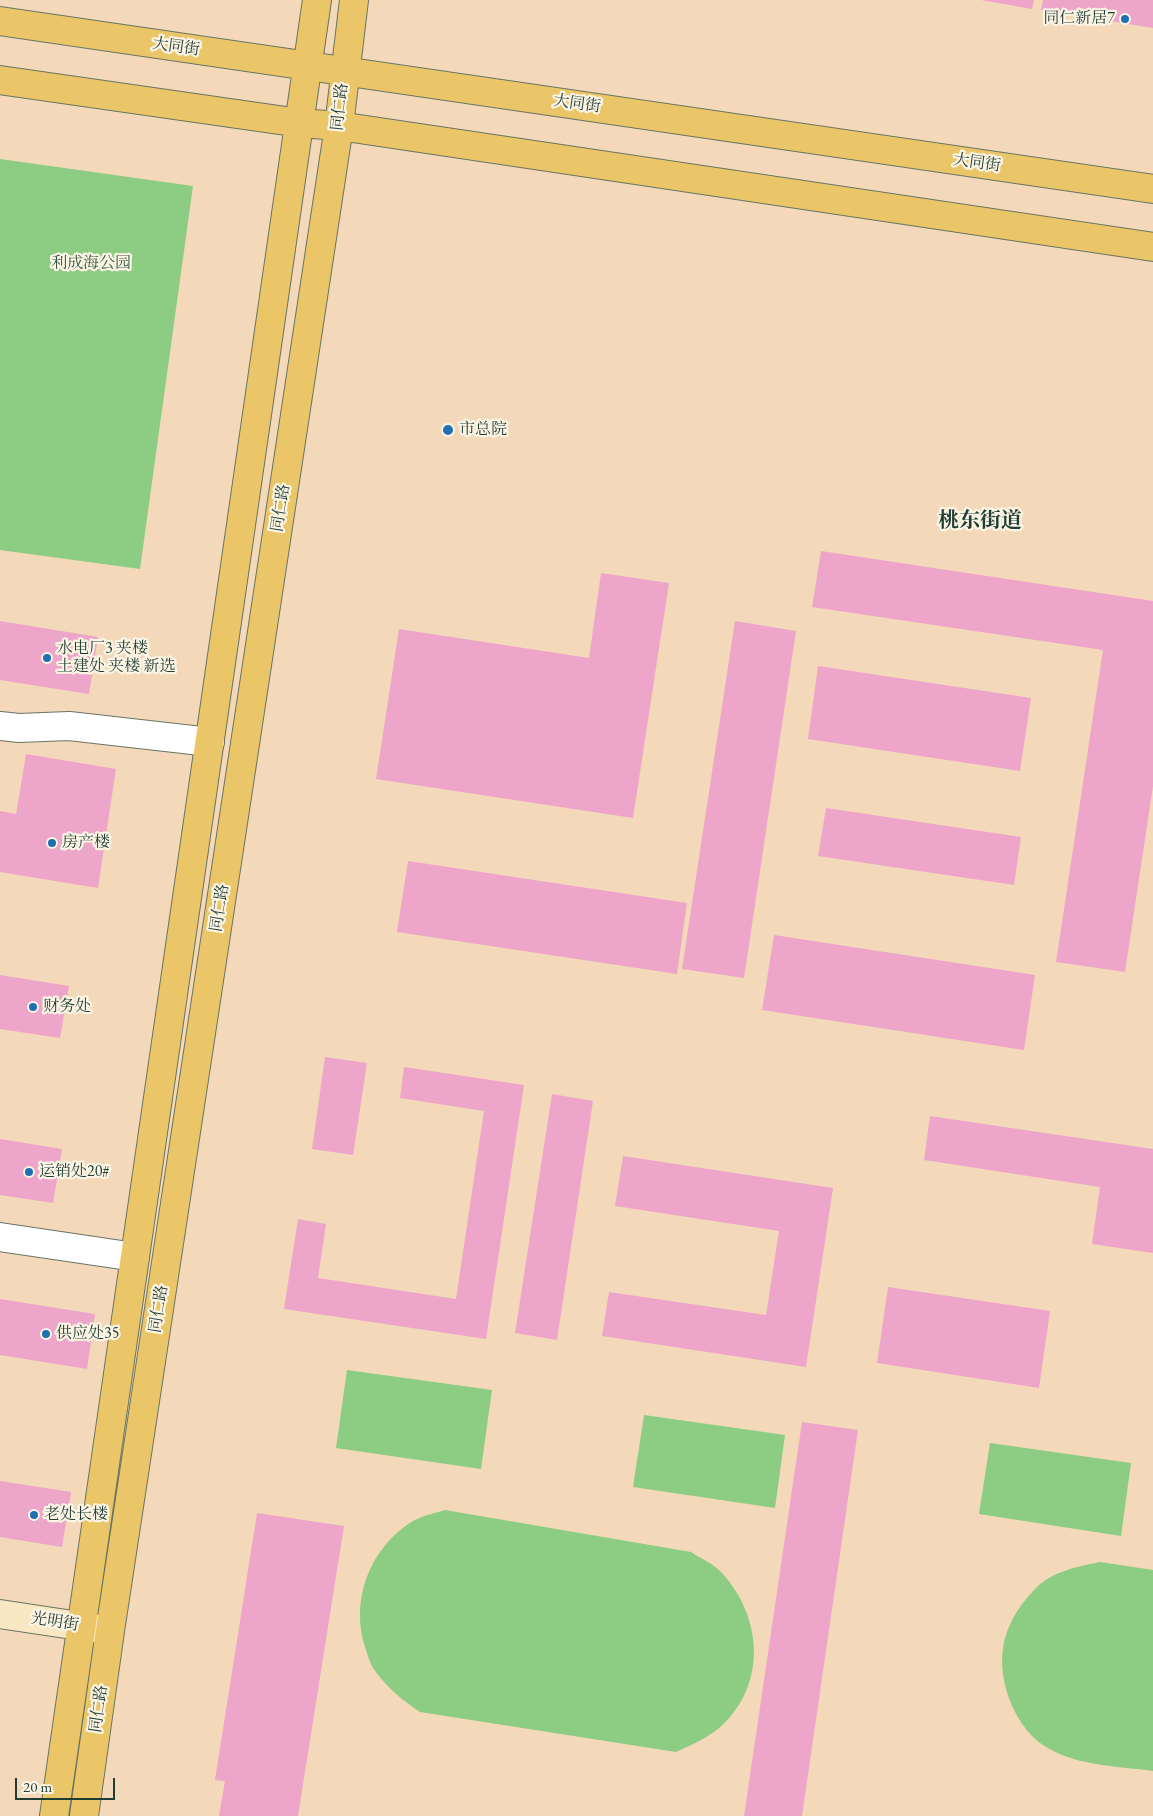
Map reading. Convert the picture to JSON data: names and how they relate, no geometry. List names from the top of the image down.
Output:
{
  "streets": {
    "main road": ["大同街", "同仁路", "光明街"]
  },
  "crossings": [
    ["大同街", "同仁路"],
    ["同仁路", "光明街"]
  ],
  "districts": ["桃东街道"],
  "parks": ["利成海公园"],
  "places": [
    "同仁新居7",
    "市总院",
    "水电厂3 夹楼 土建处 夹楼 新选",
    "房产楼",
    "财务处",
    "运销处20#",
    "供应处35",
    "老处长楼"
  ],
  "scale_bar": "20 m"
}
